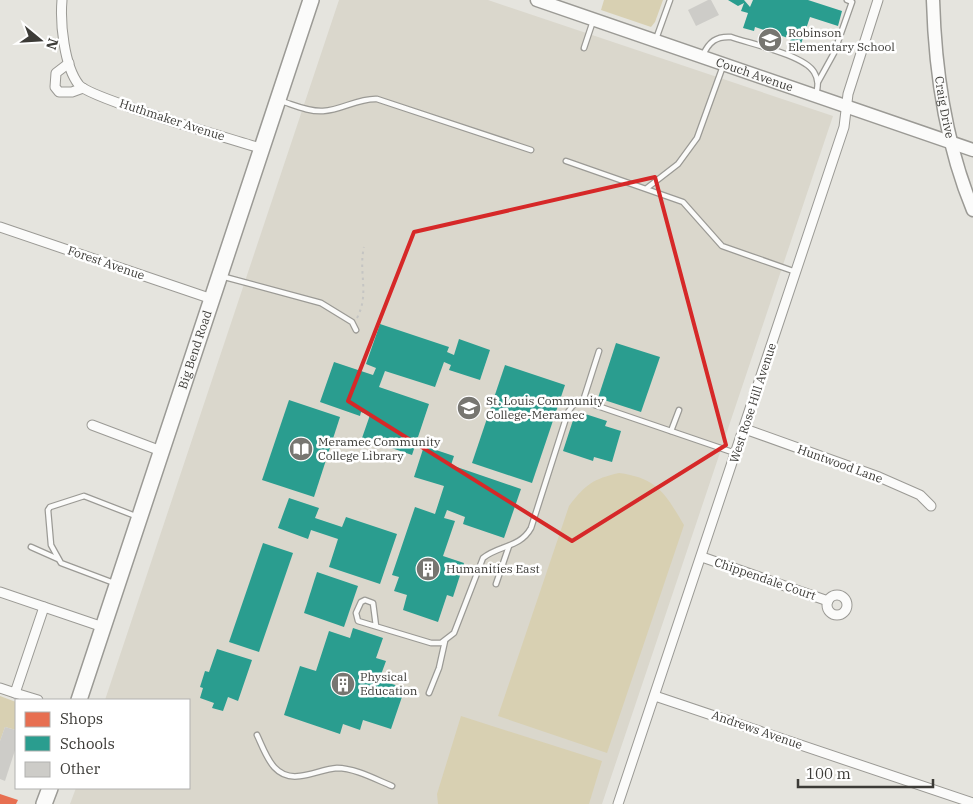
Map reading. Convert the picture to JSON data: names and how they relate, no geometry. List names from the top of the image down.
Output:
{
  "streets": {
    "main road": ["Big Bend Road"],
    "street": [
      "Couch Avenue",
      "Craig Drive",
      "Huthmaker Avenue",
      "Forest Avenue",
      "West Rose Hill Avenue",
      "Huntwood Lane",
      "Chippendale Court",
      "Andrews Avenue"
    ]
  },
  "crossings": [
    ["Couch Avenue", "Craig Drive"],
    ["Couch Avenue", "West Rose Hill Avenue"],
    ["Huthmaker Avenue", "Big Bend Road"],
    ["Forest Avenue", "Big Bend Road"],
    ["West Rose Hill Avenue", "Huntwood Lane"],
    ["West Rose Hill Avenue", "Chippendale Court"],
    ["West Rose Hill Avenue", "Andrews Avenue"]
  ],
  "places": {
    "school or university": ["Robinson Elementary School", "St. Louis Community College-Meramec"],
    "library": ["Meramec Community College Library"],
    "building": ["Humanities East", "Physical Education"]
  },
  "legend": ["Shops", "Schools", "Other"],
  "scale_bar": "100 m",
  "north": "right"
}
